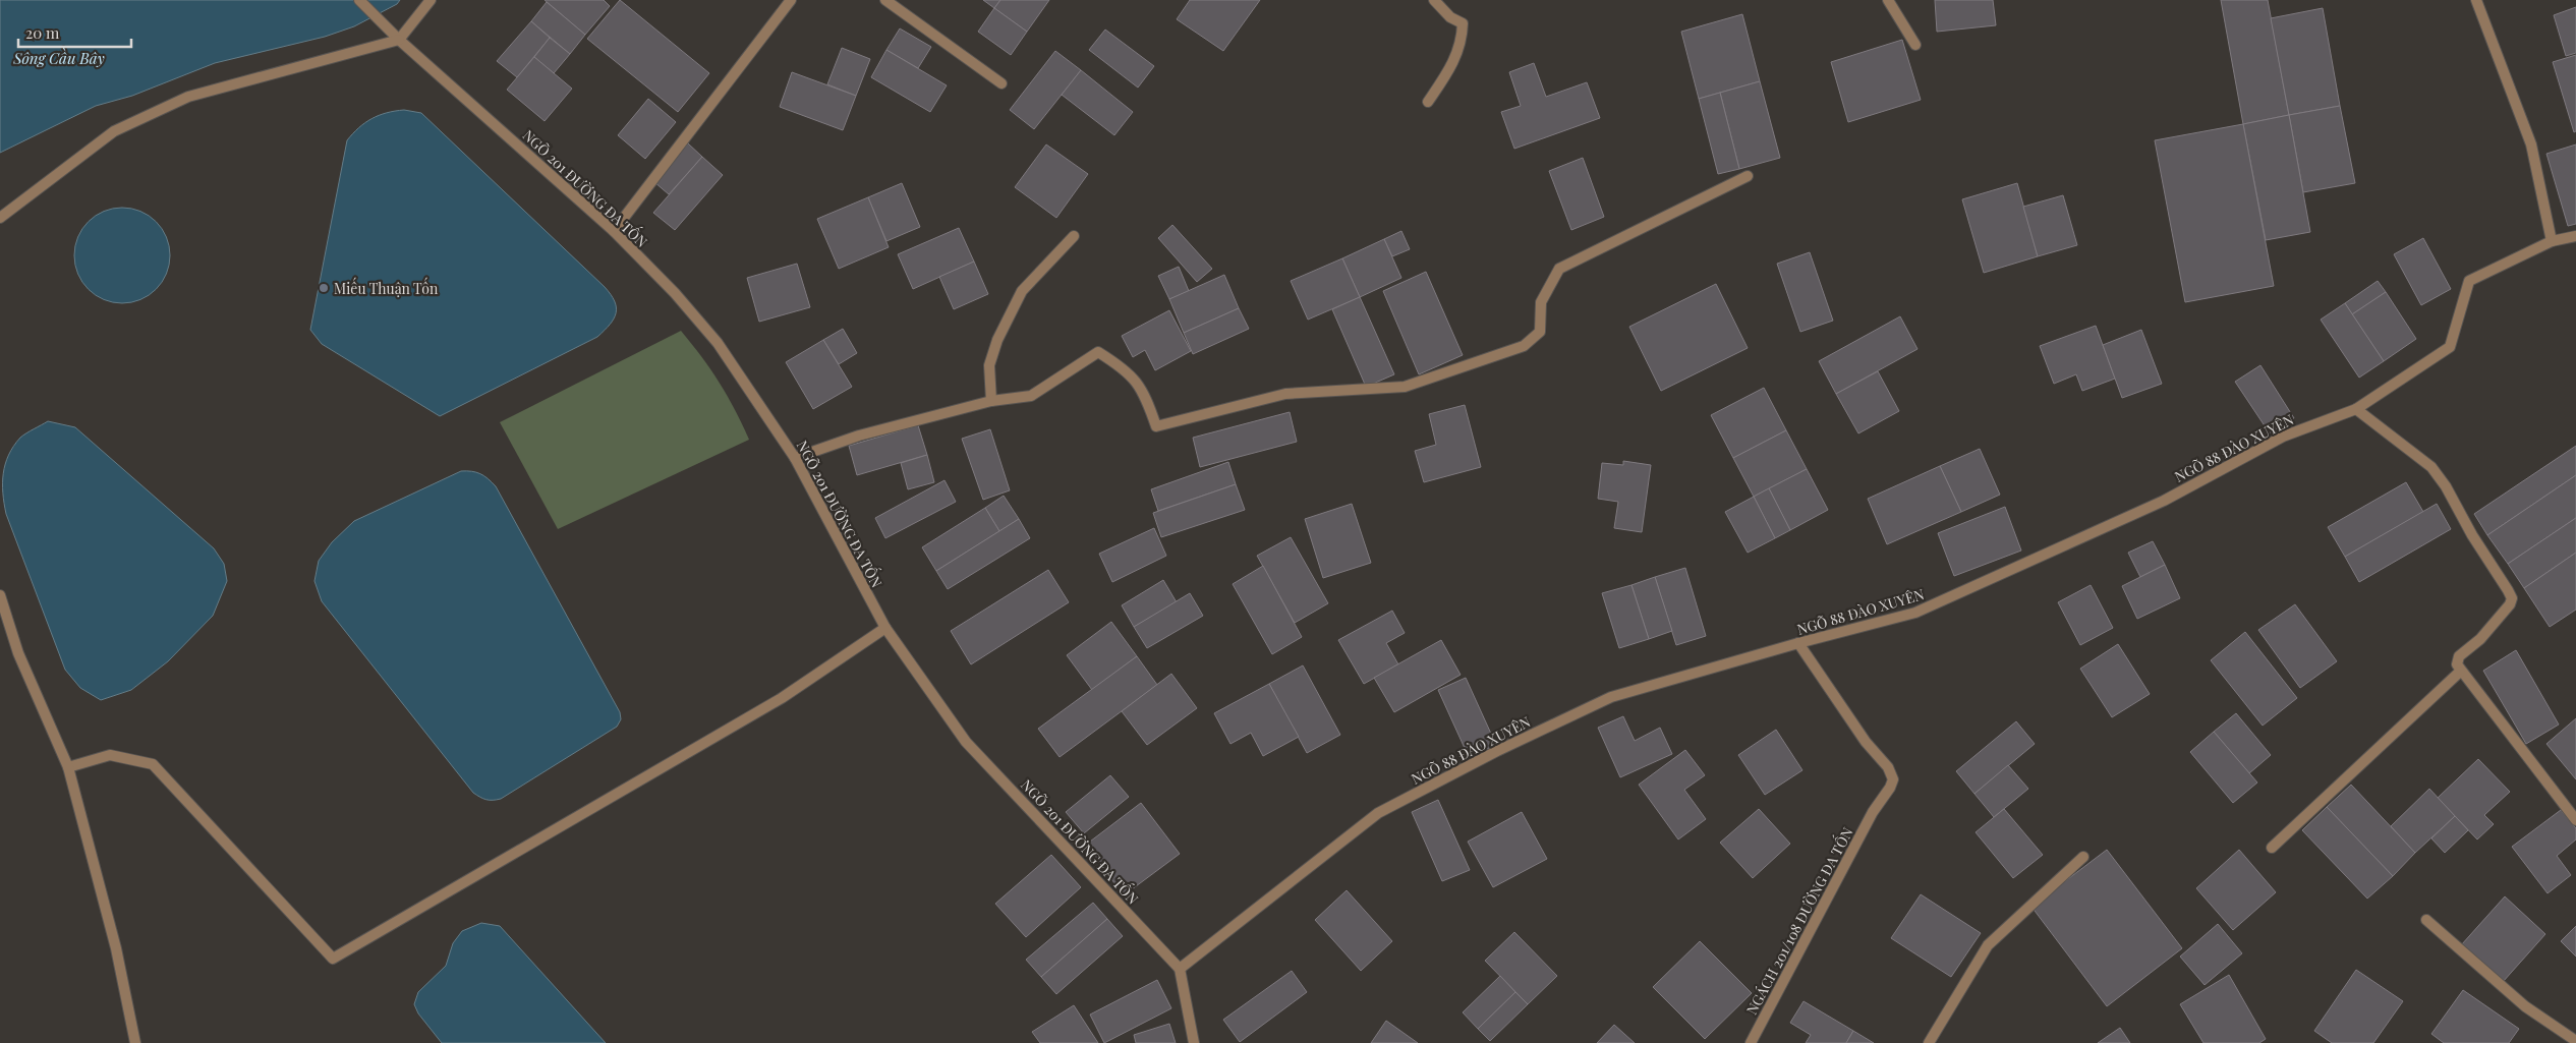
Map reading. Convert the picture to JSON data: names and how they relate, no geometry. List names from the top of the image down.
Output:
{
  "streets": {
    "street": ["NGÕ 201 ĐƯỜNG ĐA TỐN", "NGÕ 88 ĐÀO XUYÊN", "NGÁCH 201/108 ĐƯỜNG ĐA TỐN"]
  },
  "crossings": [
    ["NGÕ 201 ĐƯỜNG ĐA TỐN", "NGÕ 88 ĐÀO XUYÊN"],
    ["NGÕ 88 ĐÀO XUYÊN", "NGÁCH 201/108 ĐƯỜNG ĐA TỐN"]
  ],
  "water": ["Sông Cầu Bây"],
  "places": ["Miếu Thuận Tốn"],
  "scale_bar": "20 m"
}
